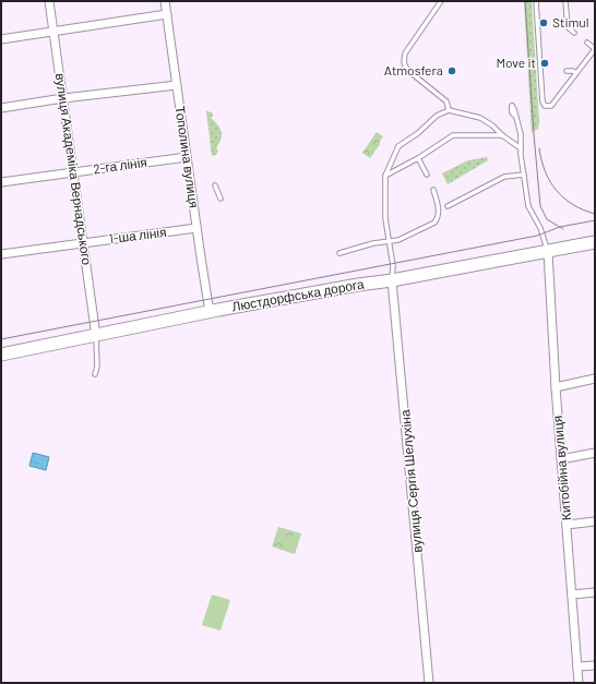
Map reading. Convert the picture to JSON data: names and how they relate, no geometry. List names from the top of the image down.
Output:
{
  "streets": {
    "main road": ["Люстдорфська дорога"],
    "street": [
      "Тополина вулиця",
      "2-га лінія",
      "вулиця Академіка Вернадського",
      "1-ша лінія",
      "Китобійна вулиця",
      "вулиця Сергія Шелухіна"
    ]
  },
  "crossings": [
    ["Тополина вулиця", "2-га лінія"],
    ["Тополина вулиця", "1-ша лінія"],
    ["Тополина вулиця", "Люстдорфська дорога"],
    ["2-га лінія", "вулиця Академіка Вернадського"],
    ["вулиця Академіка Вернадського", "1-ша лінія"],
    ["вулиця Академіка Вернадського", "Люстдорфська дорога"],
    ["Люстдорфська дорога", "Китобійна вулиця"],
    ["Люстдорфська дорога", "вулиця Сергія Шелухіна"]
  ],
  "places": ["Stimul", "Move it", "Atmosfera"]
}
